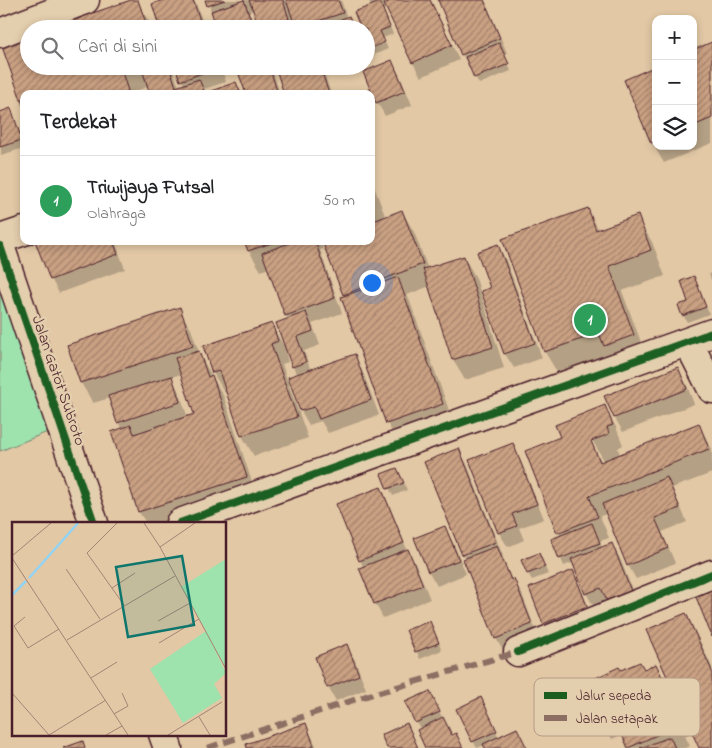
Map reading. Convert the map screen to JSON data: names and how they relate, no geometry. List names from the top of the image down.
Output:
{
  "streets": {
    "street": ["Jalan Gatot Subroto"]
  },
  "legend": ["Jalur sepeda", "Jalan setapak"],
  "page": {
    "map_buttons": ["+", "−"],
    "search": "Cari di sini",
    "heading": "Terdekat",
    "list": [
      {
        "mark": "1",
        "name": "Triwijaya Futsal",
        "note": "Olahraga",
        "value": "50 m"
      }
    ],
    "pins": "1"
  }
}
